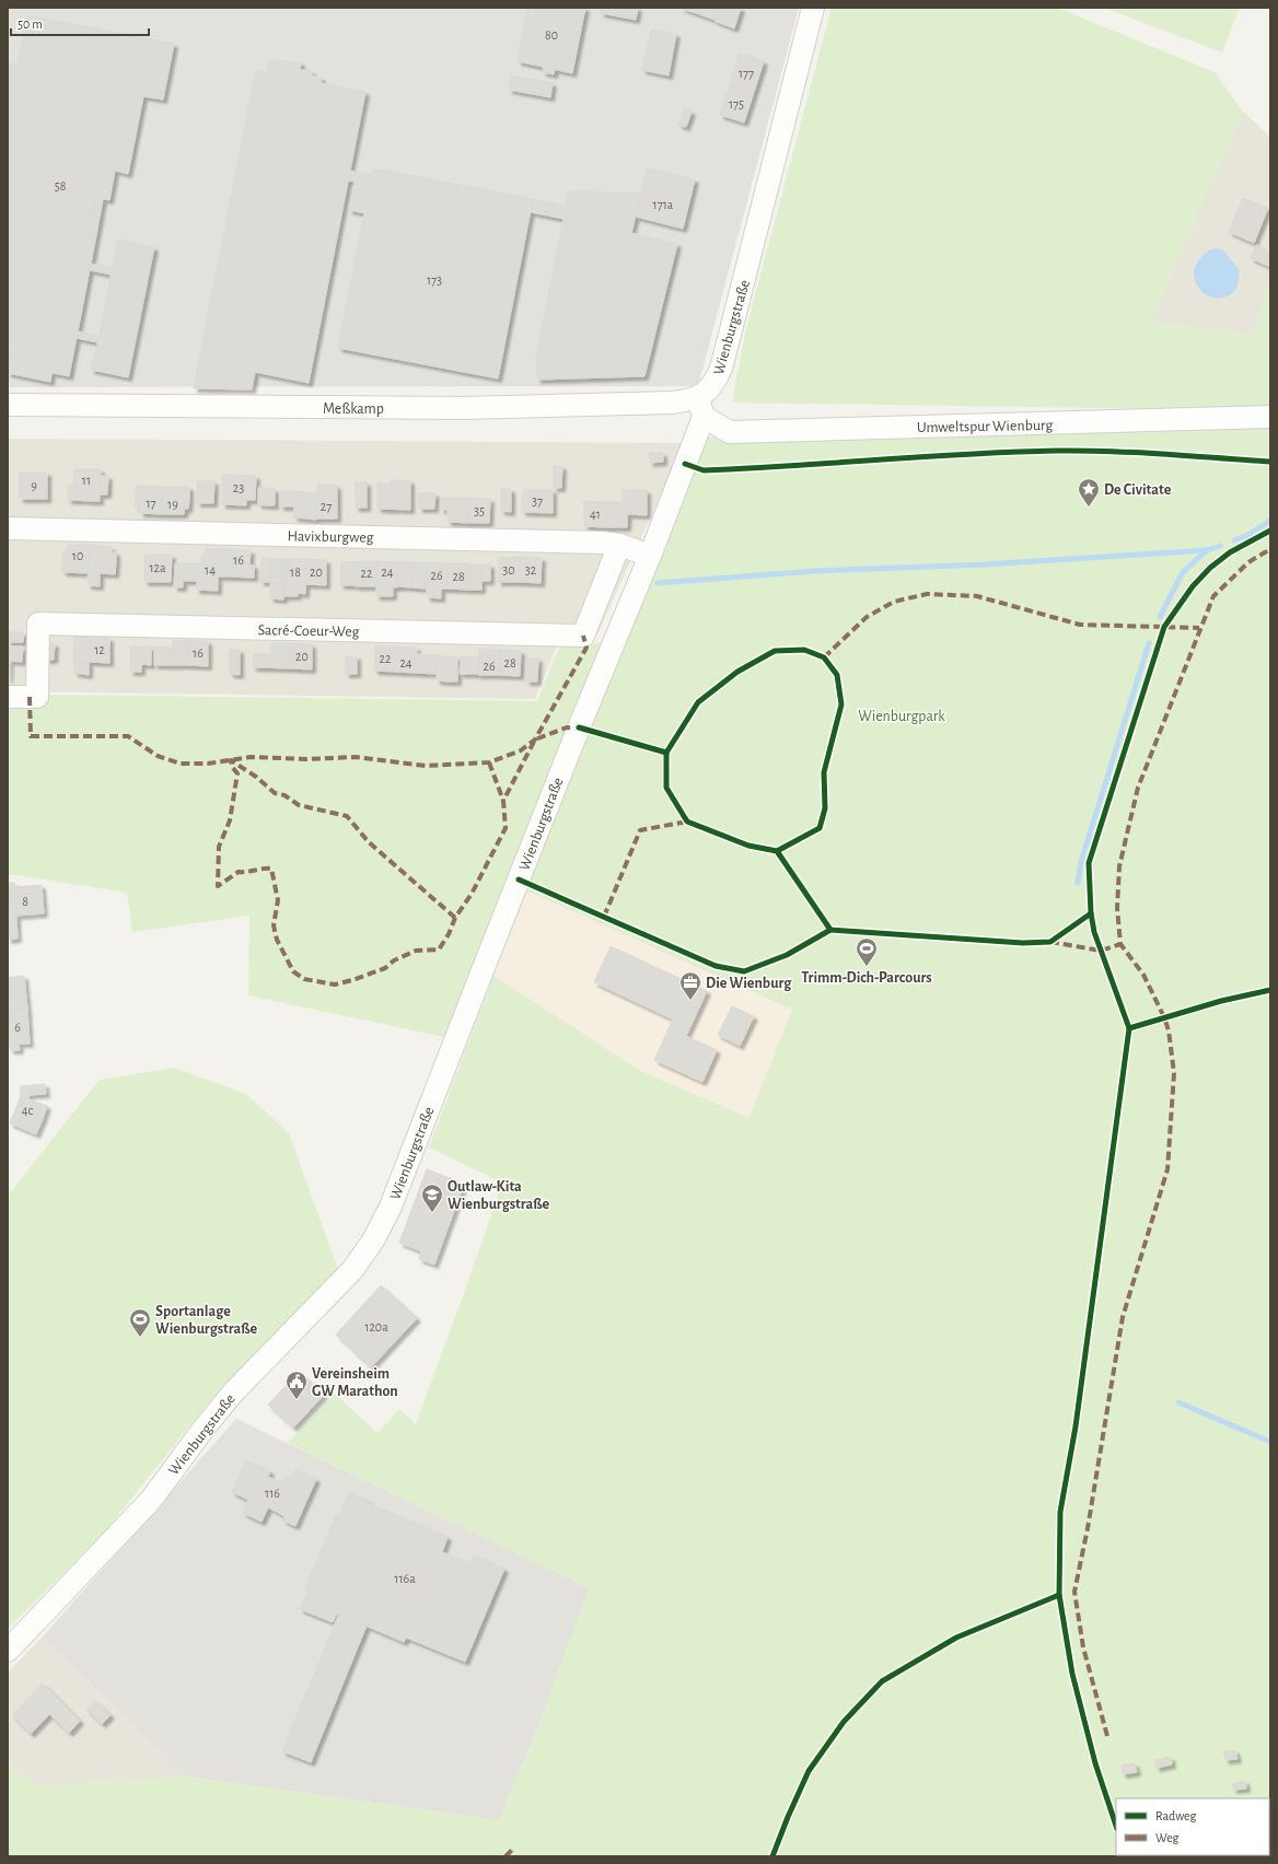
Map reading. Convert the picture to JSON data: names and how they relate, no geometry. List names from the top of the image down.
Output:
{
  "streets": {
    "street": [
      "Wienburgstraße",
      "Meßkamp",
      "Umweltspur Wienburg",
      "Havixburgweg",
      "Sacré-Coeur-Weg"
    ]
  },
  "crossings": [
    ["Wienburgstraße", "Meßkamp"],
    ["Wienburgstraße", "Umweltspur Wienburg"],
    ["Wienburgstraße", "Havixburgweg"],
    ["Meßkamp", "Umweltspur Wienburg"],
    ["Havixburgweg", "Sacré-Coeur-Weg"]
  ],
  "parks": ["Wienburgpark"],
  "places": {
    "place": ["De Civitate"],
    "sports": ["Trimm-Dich-Parcours", "Sportanlage Wienburgstraße"],
    "office": ["Die Wienburg"],
    "school or university": ["Outlaw-Kita Wienburgstraße"],
    "public building": ["Vereinsheim GW Marathon"]
  },
  "house_numbers": [
    "80",
    "177",
    "175",
    "58",
    "171a",
    "173",
    "11",
    "9",
    "23",
    "37",
    "17",
    "19",
    "27",
    "35",
    "41",
    "10",
    "16",
    "12a",
    "14",
    "30",
    "32",
    "18",
    "20",
    "24",
    "22",
    "26",
    "28",
    "12",
    "16",
    "20",
    "22",
    "24",
    "28",
    "26",
    "8",
    "6",
    "4c",
    "120a",
    "116",
    "116a"
  ],
  "legend": ["Radweg", "Weg"],
  "scale_bar": "50 m"
}
